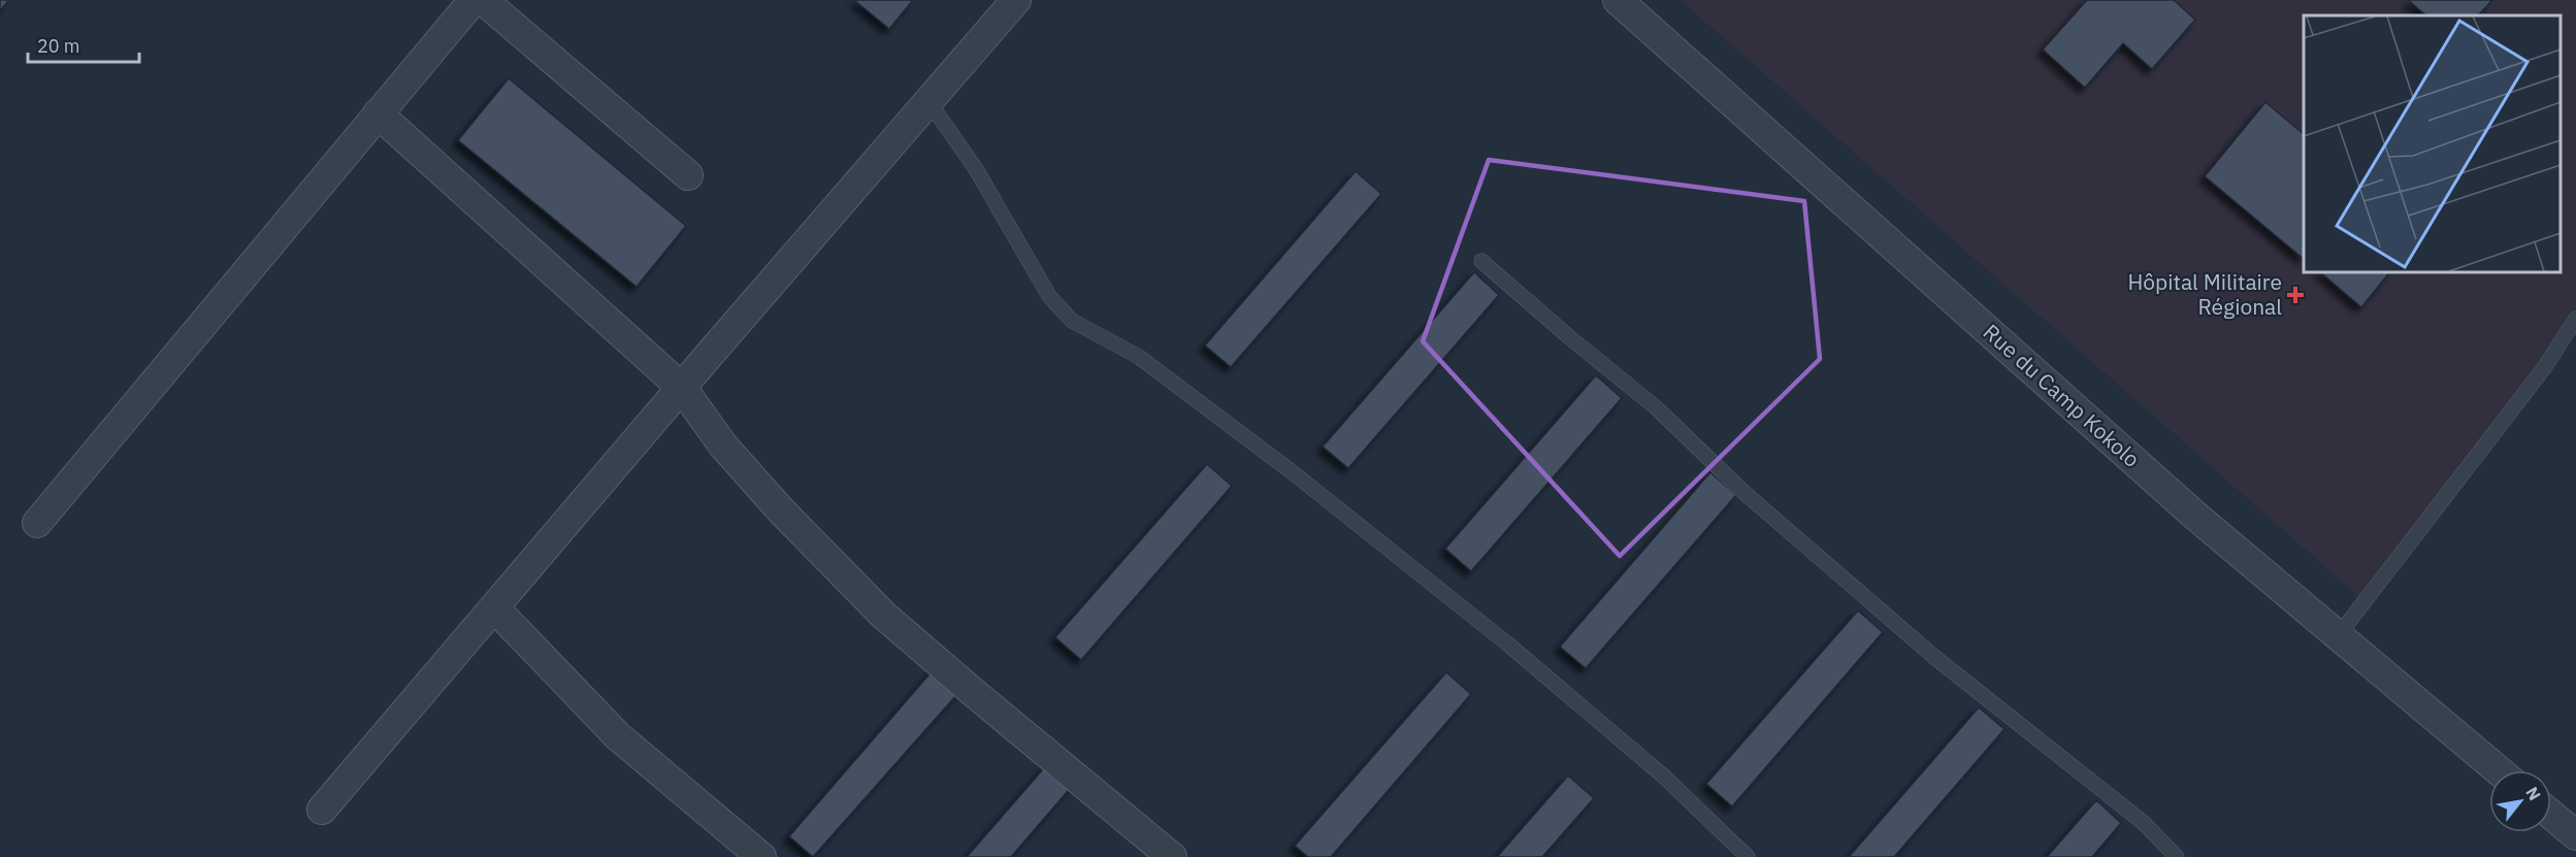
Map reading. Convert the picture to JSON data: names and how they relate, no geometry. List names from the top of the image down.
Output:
{
  "streets": {
    "street": ["Rue du Camp Kokolo"]
  },
  "places": {
    "health": ["Hôpital Militaire Régional"]
  },
  "scale_bar": "20 m",
  "north": "top right"
}
